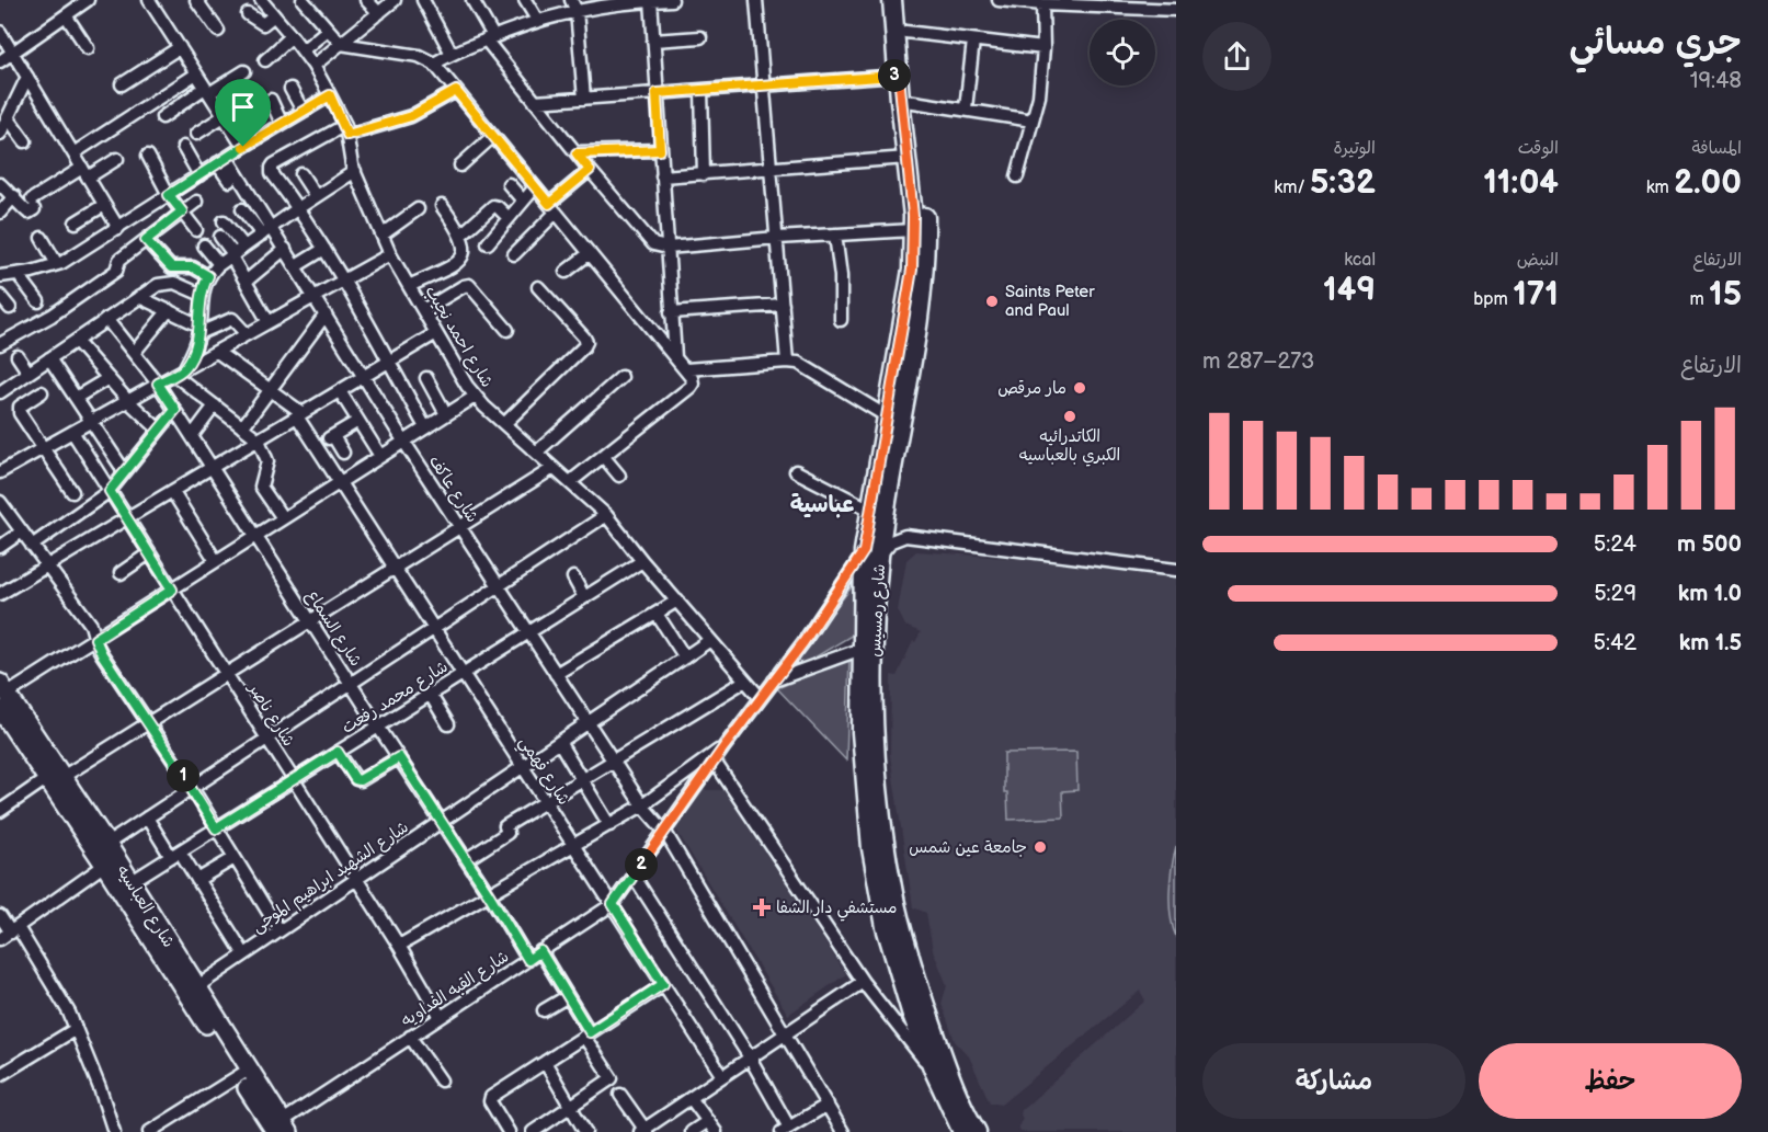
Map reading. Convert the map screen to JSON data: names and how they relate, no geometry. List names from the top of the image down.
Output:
{
  "streets": {
    "main road": ["شارع رمسيس", "شارع العباسيه"],
    "street": [
      "شارع احمد نجيب",
      "شارع عاكف",
      "شارع السماع",
      "شارع محمد رفعت",
      "شارع ناصر",
      "شارع فهمي",
      "شارع الشهيد ابراهيم الموجى",
      "شارع القبه الفداويه"
    ]
  },
  "crossings": [
    ["شارع احمد نجيب", "شارع محمد رفعت"],
    ["شارع احمد نجيب", "شارع الشهيد ابراهيم الموجى"],
    ["شارع احمد نجيب", "شارع القبه الفداويه"],
    ["شارع عاكف", "شارع محمد رفعت"],
    ["شارع عاكف", "شارع الشهيد ابراهيم الموجى"],
    ["شارع عاكف", "شارع القبه الفداويه"],
    ["شارع رمسيس", "شارع القبه الفداويه"],
    ["شارع السماع", "شارع محمد رفعت"],
    ["شارع السماع", "شارع الشهيد ابراهيم الموجى"],
    ["شارع السماع", "شارع القبه الفداويه"],
    ["شارع محمد رفعت", "شارع ناصر"],
    ["شارع محمد رفعت", "شارع فهمي"],
    ["شارع محمد رفعت", "شارع العباسيه"],
    ["شارع ناصر", "شارع الشهيد ابراهيم الموجى"],
    ["شارع ناصر", "شارع القبه الفداويه"],
    ["شارع فهمي", "شارع الشهيد ابراهيم الموجى"],
    ["شارع فهمي", "شارع القبه الفداويه"],
    ["شارع الشهيد ابراهيم الموجى", "شارع العباسيه"],
    ["شارع العباسيه", "شارع القبه الفداويه"]
  ],
  "districts": ["عباسية"],
  "places": {
    "other": [
      "Saints Peter and Paul",
      "مار مرقص",
      "الكاتدرائيه الكبري بالعباسيه",
      "جامعة عين شمس"
    ],
    "health": ["مستشفي دار الشفا"]
  },
  "page": {
    "heading": ["جري مسائي", "19:48"],
    "pins": ["3", "1", "2"],
    "stats": [
      ["المسافة", "2.00 km"],
      ["الوقت", "11:04"],
      ["الوتيرة", "5:32 /km"],
      ["الارتفاع", "15 m"],
      ["النبض", "171 bpm"],
      ["kcal", "149"]
    ],
    "chart": ["الارتفاع", "273–287 m"],
    "list": [
      {
        "name": "500 m",
        "note": "5:24"
      },
      {
        "name": "1.0 km",
        "note": "5:29"
      },
      {
        "name": "1.5 km",
        "note": "5:42"
      }
    ],
    "buttons": ["حفظ", "مشاركة"]
  }
}
